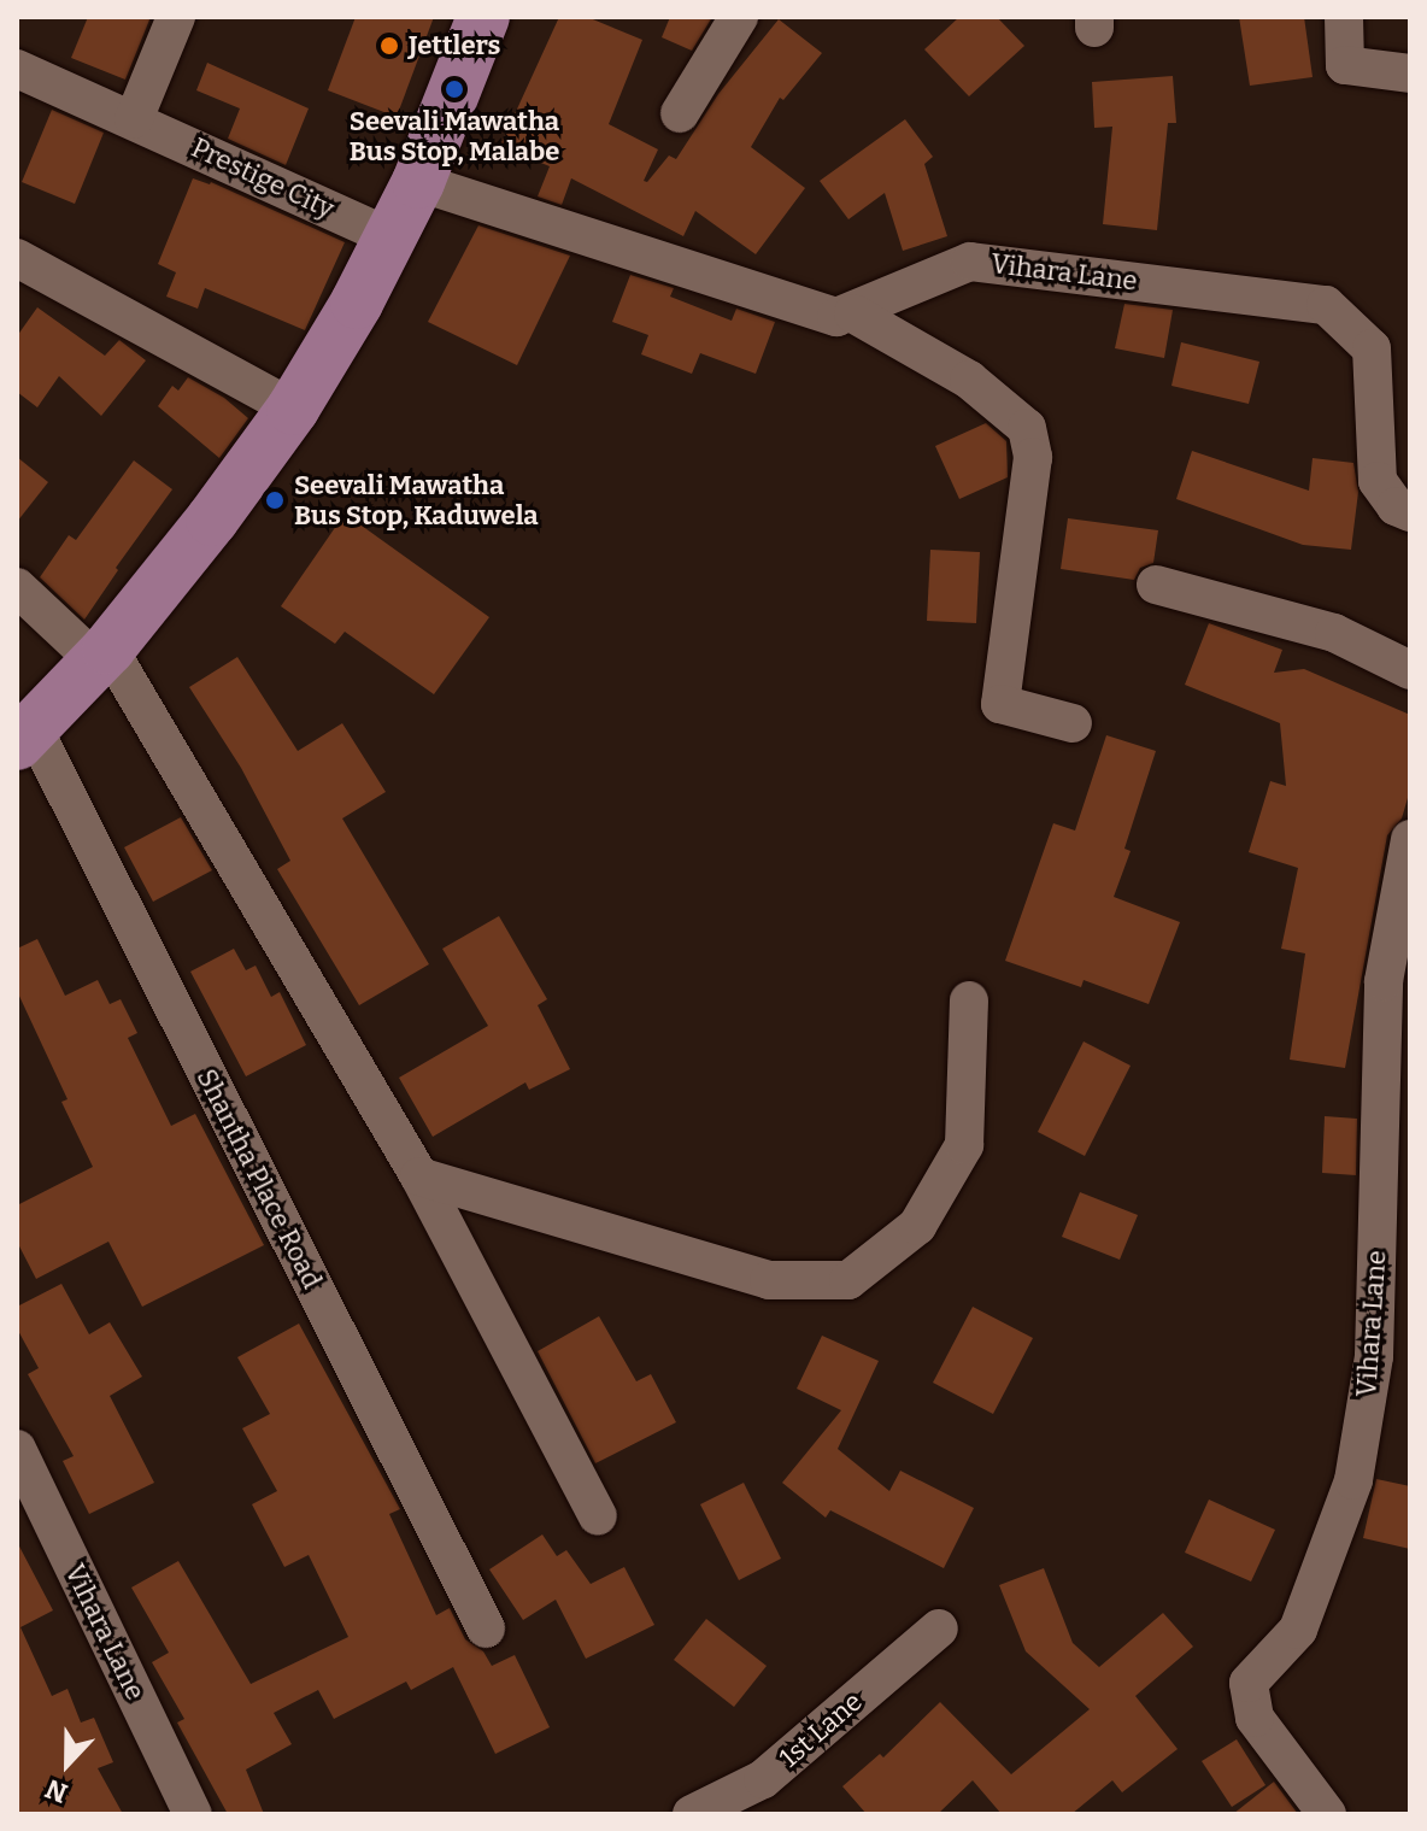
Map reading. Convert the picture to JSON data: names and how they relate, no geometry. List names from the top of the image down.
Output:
{
  "streets": {
    "street": [
      "Prestige City",
      "Vihara Lane",
      "Shantha Place Road",
      "1st Lane"
    ]
  },
  "places": ["Jettlers", "Seevali Mawatha Bus Stop, Malabe", "Seevali Mawatha Bus Stop, Kaduwela"],
  "north": "bottom"
}
